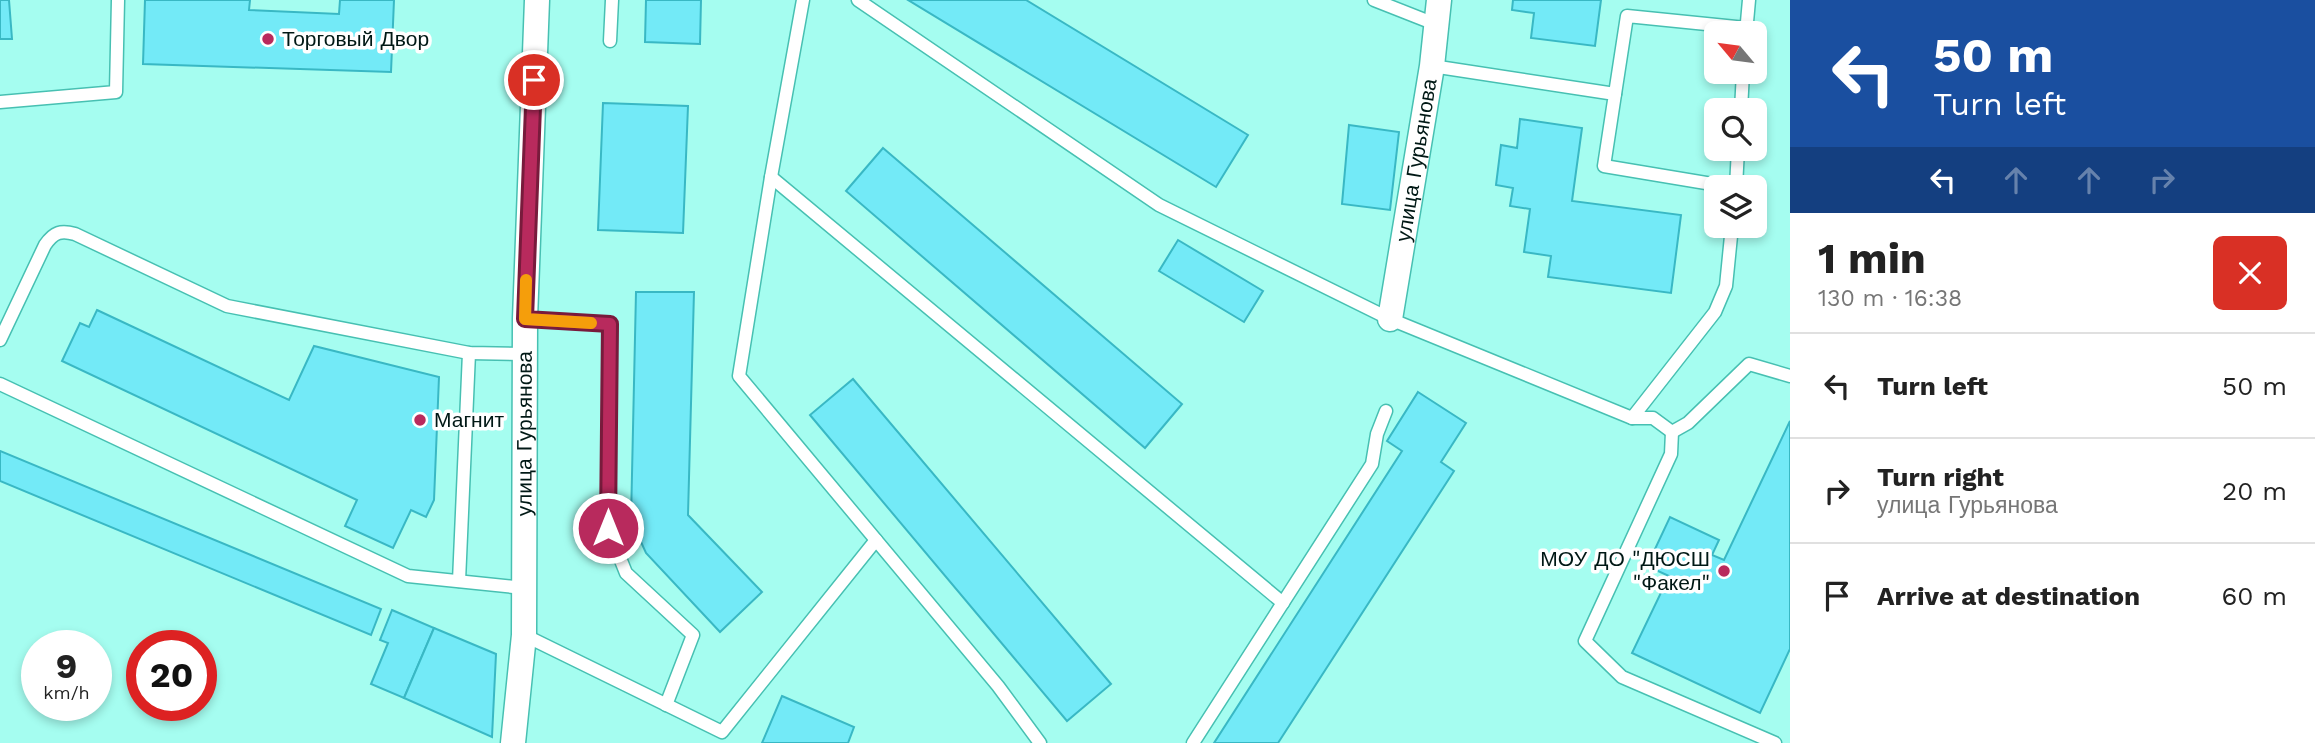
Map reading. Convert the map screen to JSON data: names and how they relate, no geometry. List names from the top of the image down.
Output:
{
  "streets": {
    "street": ["улица Гурьянова"]
  },
  "places": ["Торговый Двор", "Магнит", "МОУ ДО \"ДЮСШ \"Факел\""],
  "north": "top left",
  "page": {
    "turn": ["50 m", "Turn left"],
    "heading": ["1 min", "130 m · 16:38"],
    "list": [
      {
        "name": "Turn left",
        "value": "50 m"
      },
      {
        "name": "Turn right",
        "note": "улица Гурьянова",
        "value": "20 m"
      },
      {
        "name": "Arrive at destination",
        "value": "60 m"
      }
    ],
    "speed": "9 km/h",
    "limit": "20"
  }
}
